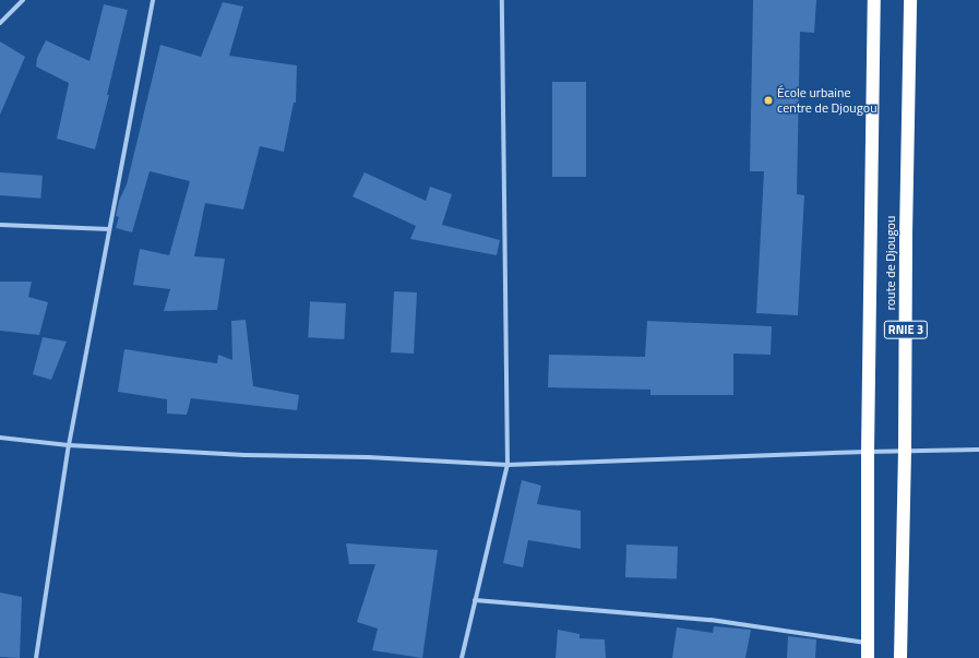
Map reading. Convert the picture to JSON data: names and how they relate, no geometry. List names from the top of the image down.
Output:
{
  "streets": {
    "highway": ["route de Djougou", "RNIE 3"]
  },
  "places": ["École urbaine centre de Djougou"]
}
